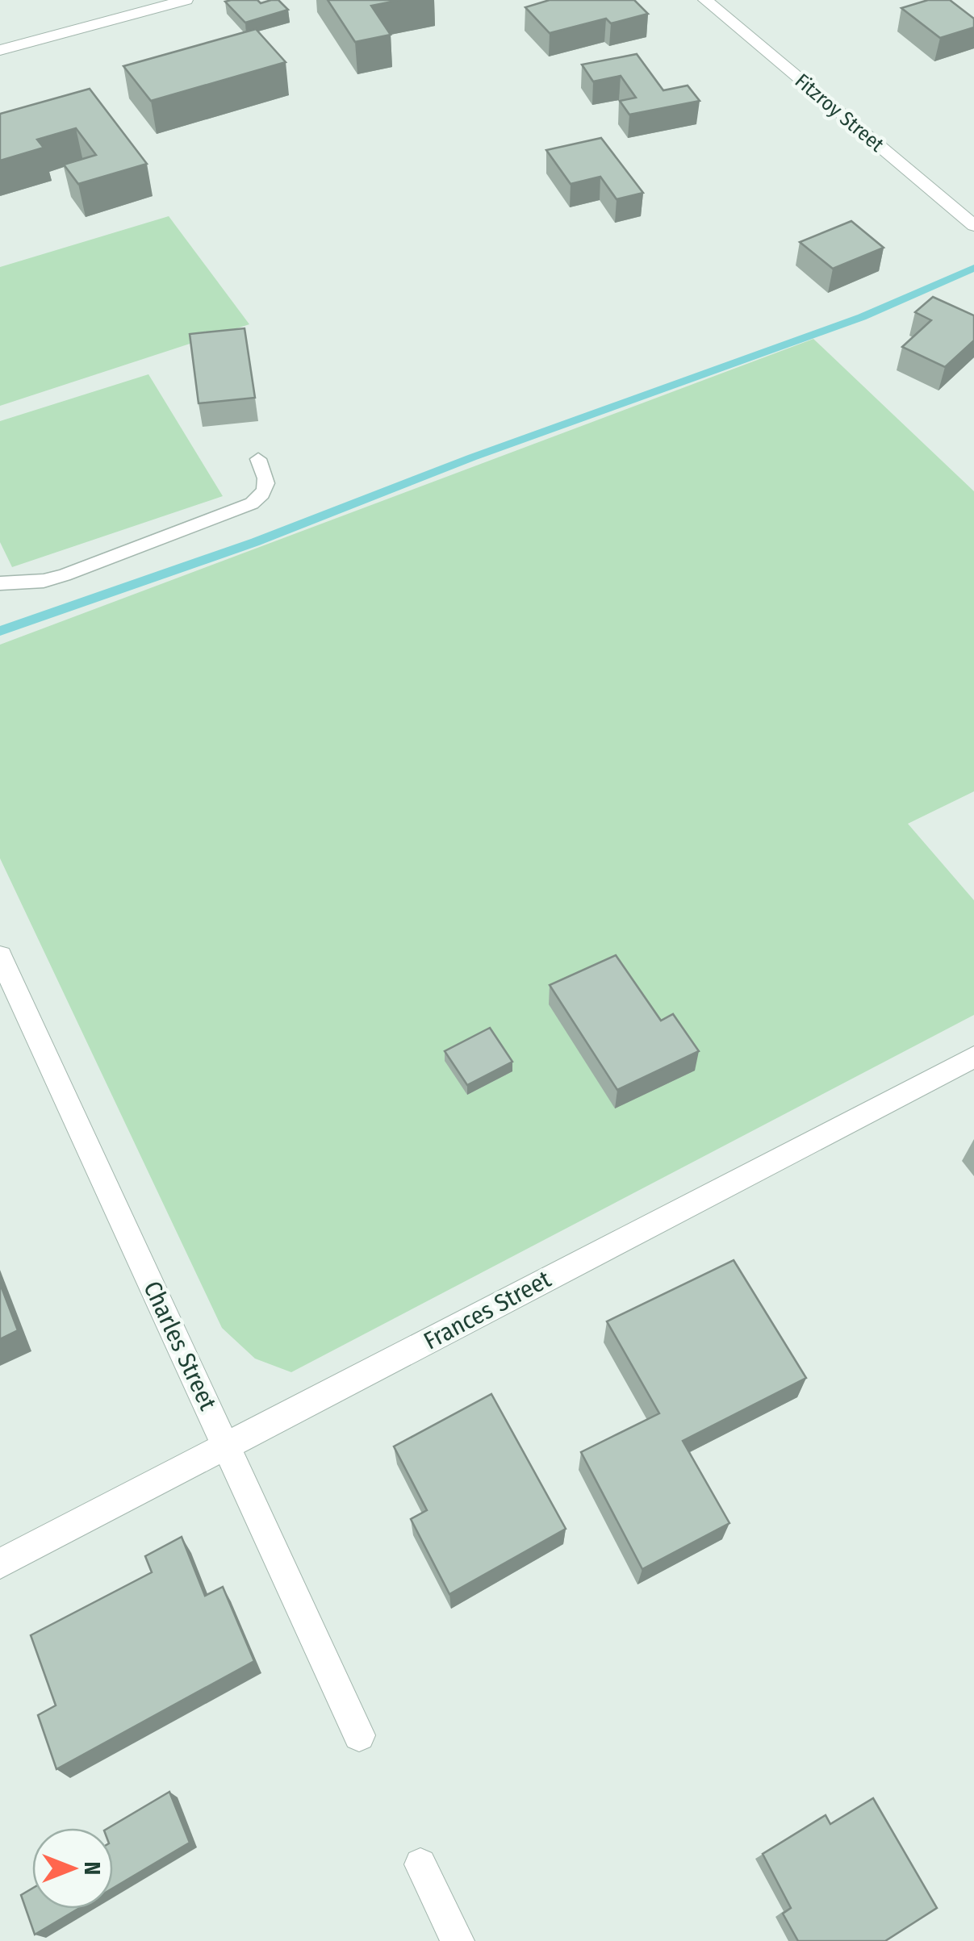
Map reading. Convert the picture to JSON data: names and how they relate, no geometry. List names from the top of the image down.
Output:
{
  "streets": {
    "street": ["Fitzroy Street", "Frances Street", "Charles Street"]
  },
  "crossings": [
    ["Frances Street", "Charles Street"]
  ],
  "north": "right"
}
